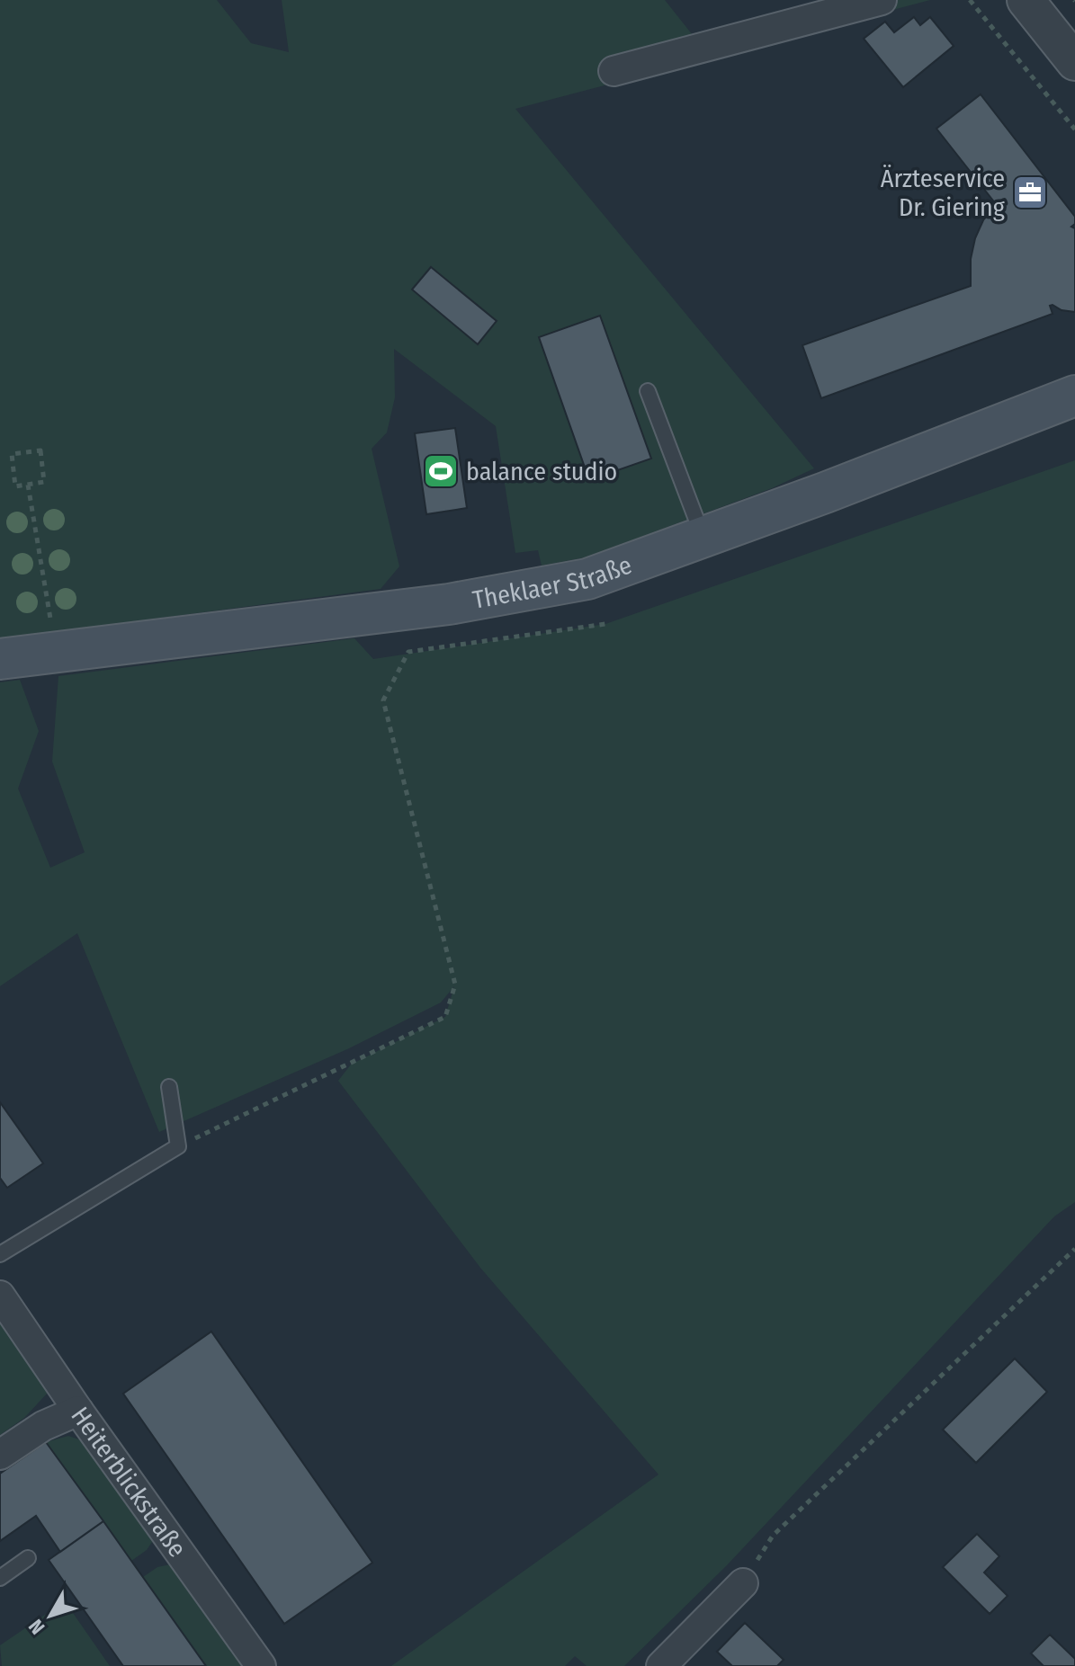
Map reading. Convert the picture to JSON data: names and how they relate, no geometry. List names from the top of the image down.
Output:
{
  "streets": {
    "main road": ["Theklaer Straße"],
    "street": ["Heiterblickstraße"]
  },
  "places": {
    "office": ["Ärzteservice Dr. Giering"],
    "sports": ["balance studio"]
  },
  "north": "bottom left"
}
